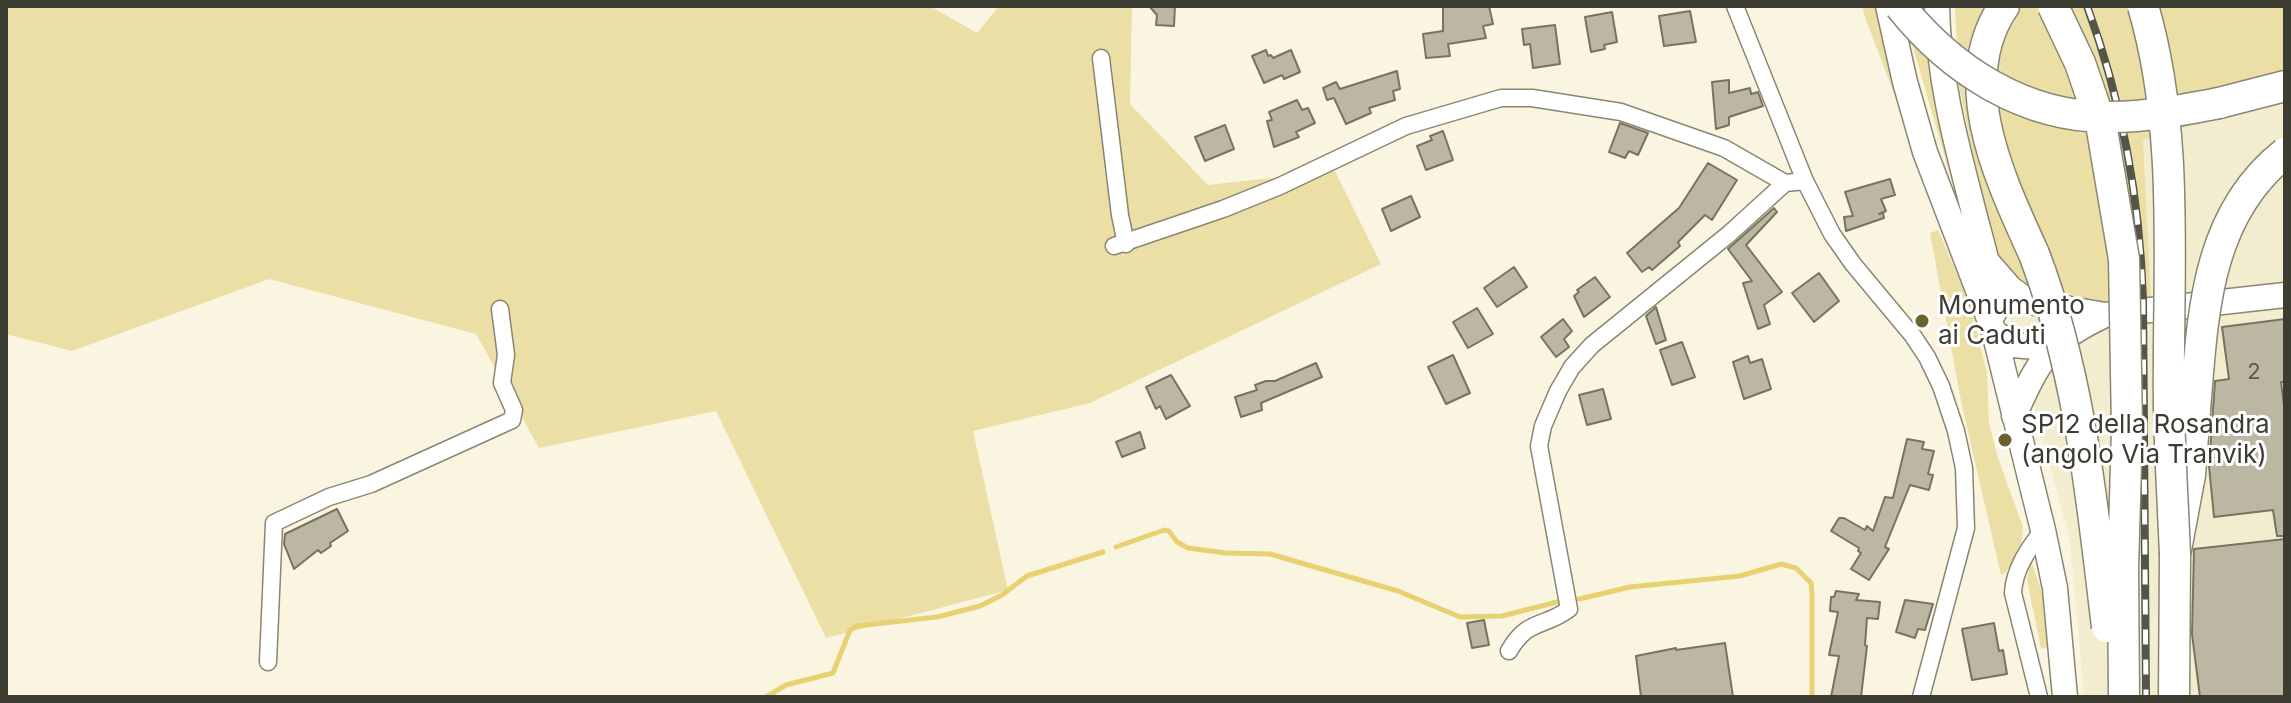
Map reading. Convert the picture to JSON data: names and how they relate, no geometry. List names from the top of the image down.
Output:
{
  "places": ["Monumento ai Caduti", "SP12 della Rosandra (angolo Via Tranvik)"],
  "house_numbers": ["2"]
}
